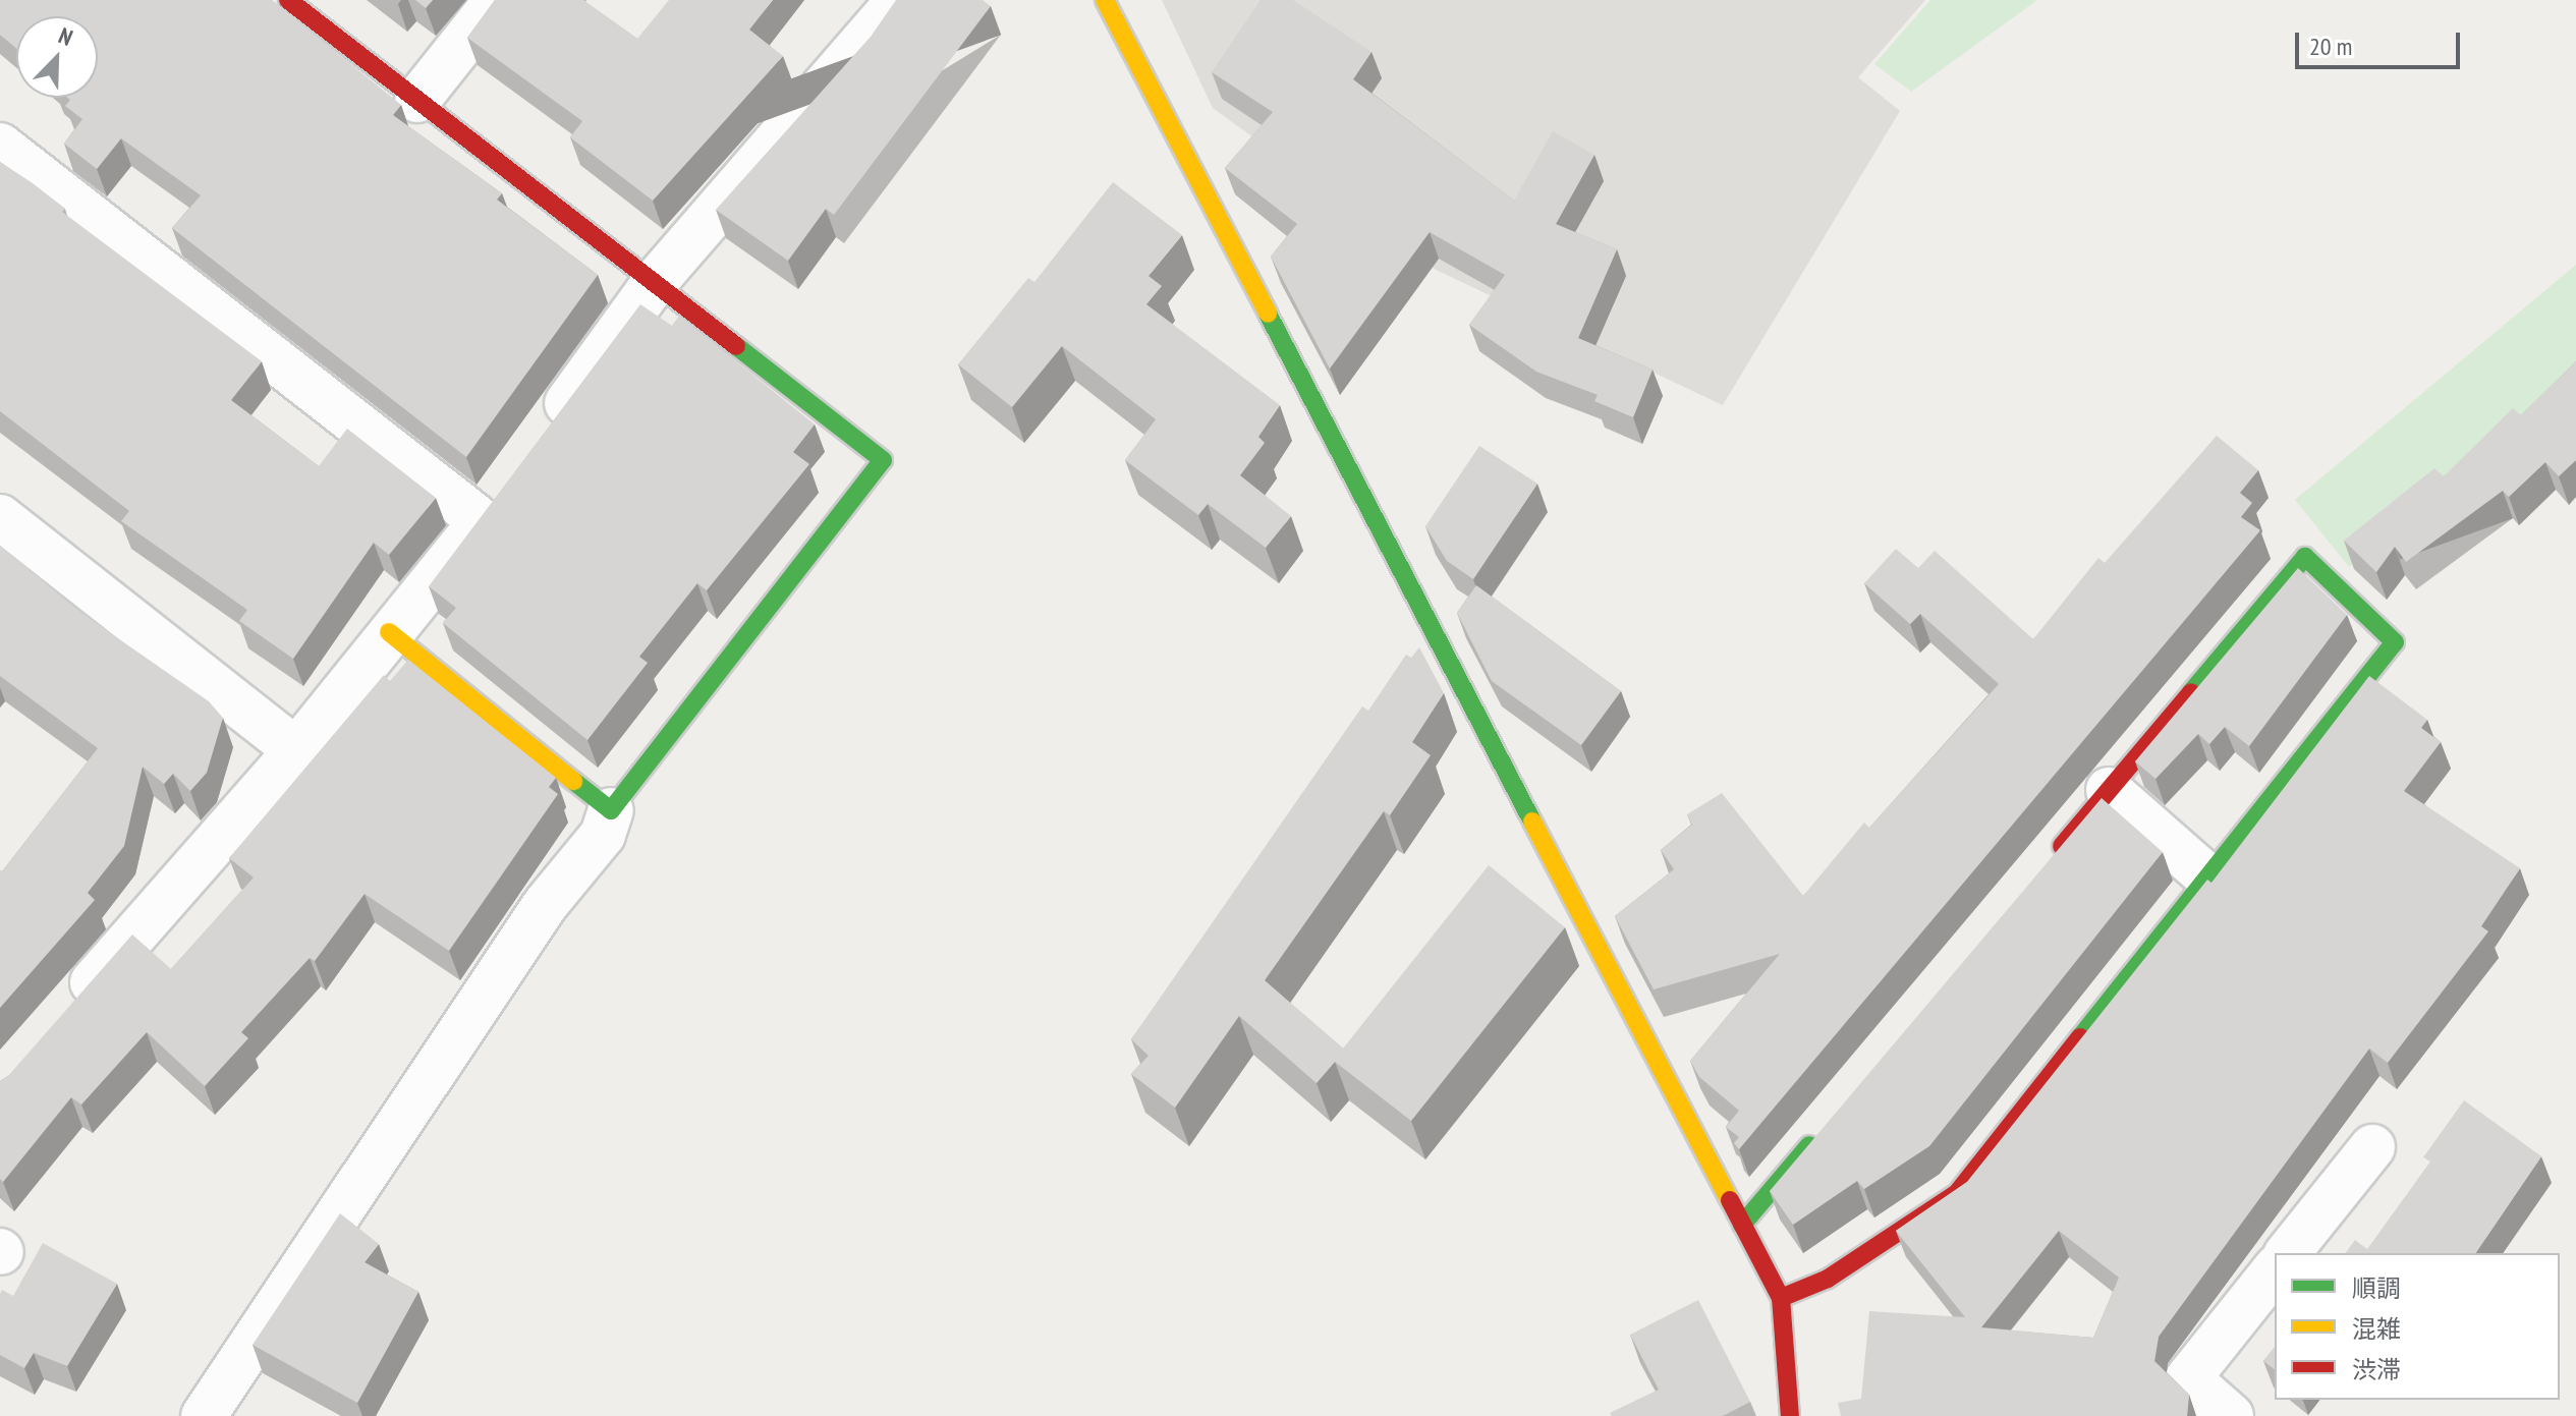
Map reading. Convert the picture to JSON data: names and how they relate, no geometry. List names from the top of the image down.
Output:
{
  "legend": ["順調", "混雑", "渋滞"],
  "scale_bar": "20 m",
  "north": "top right"
}
